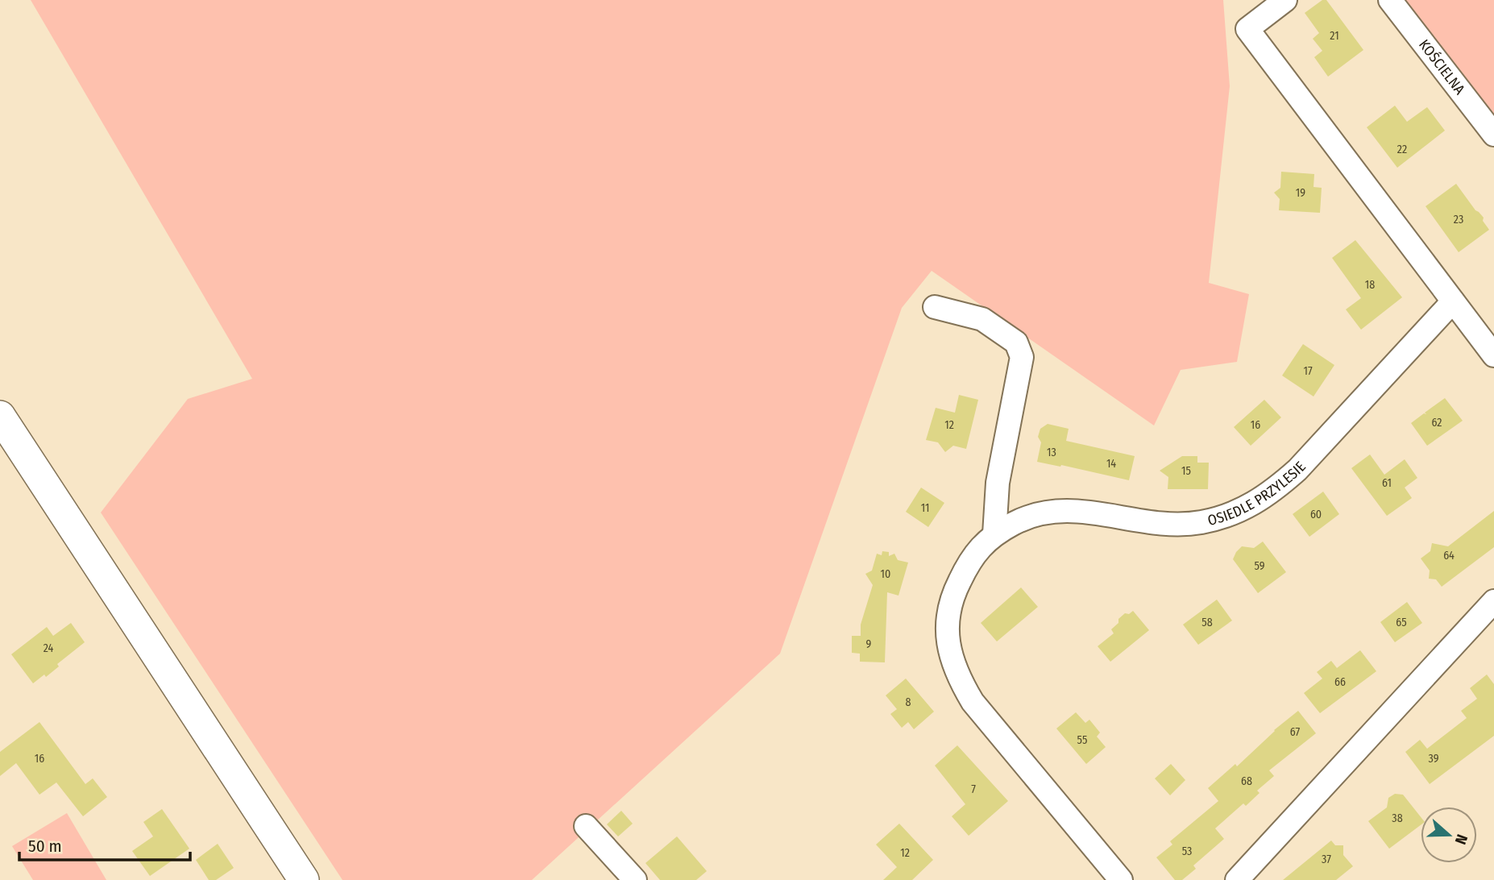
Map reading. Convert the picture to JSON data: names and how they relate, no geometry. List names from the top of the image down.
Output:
{
  "streets": {
    "street": ["KOŚCIELNA", "OSIEDLE PRZYLESIE"]
  },
  "house_numbers": [
    "21",
    "22",
    "19",
    "23",
    "18",
    "17",
    "62",
    "12",
    "16",
    "13",
    "14",
    "15",
    "61",
    "11",
    "60",
    "64",
    "59",
    "10",
    "58",
    "65",
    "9",
    "24",
    "66",
    "8",
    "67",
    "55",
    "16",
    "39",
    "68",
    "7",
    "38",
    "53",
    "12",
    "37"
  ],
  "scale_bar": "50 m",
  "north": "right"
}
